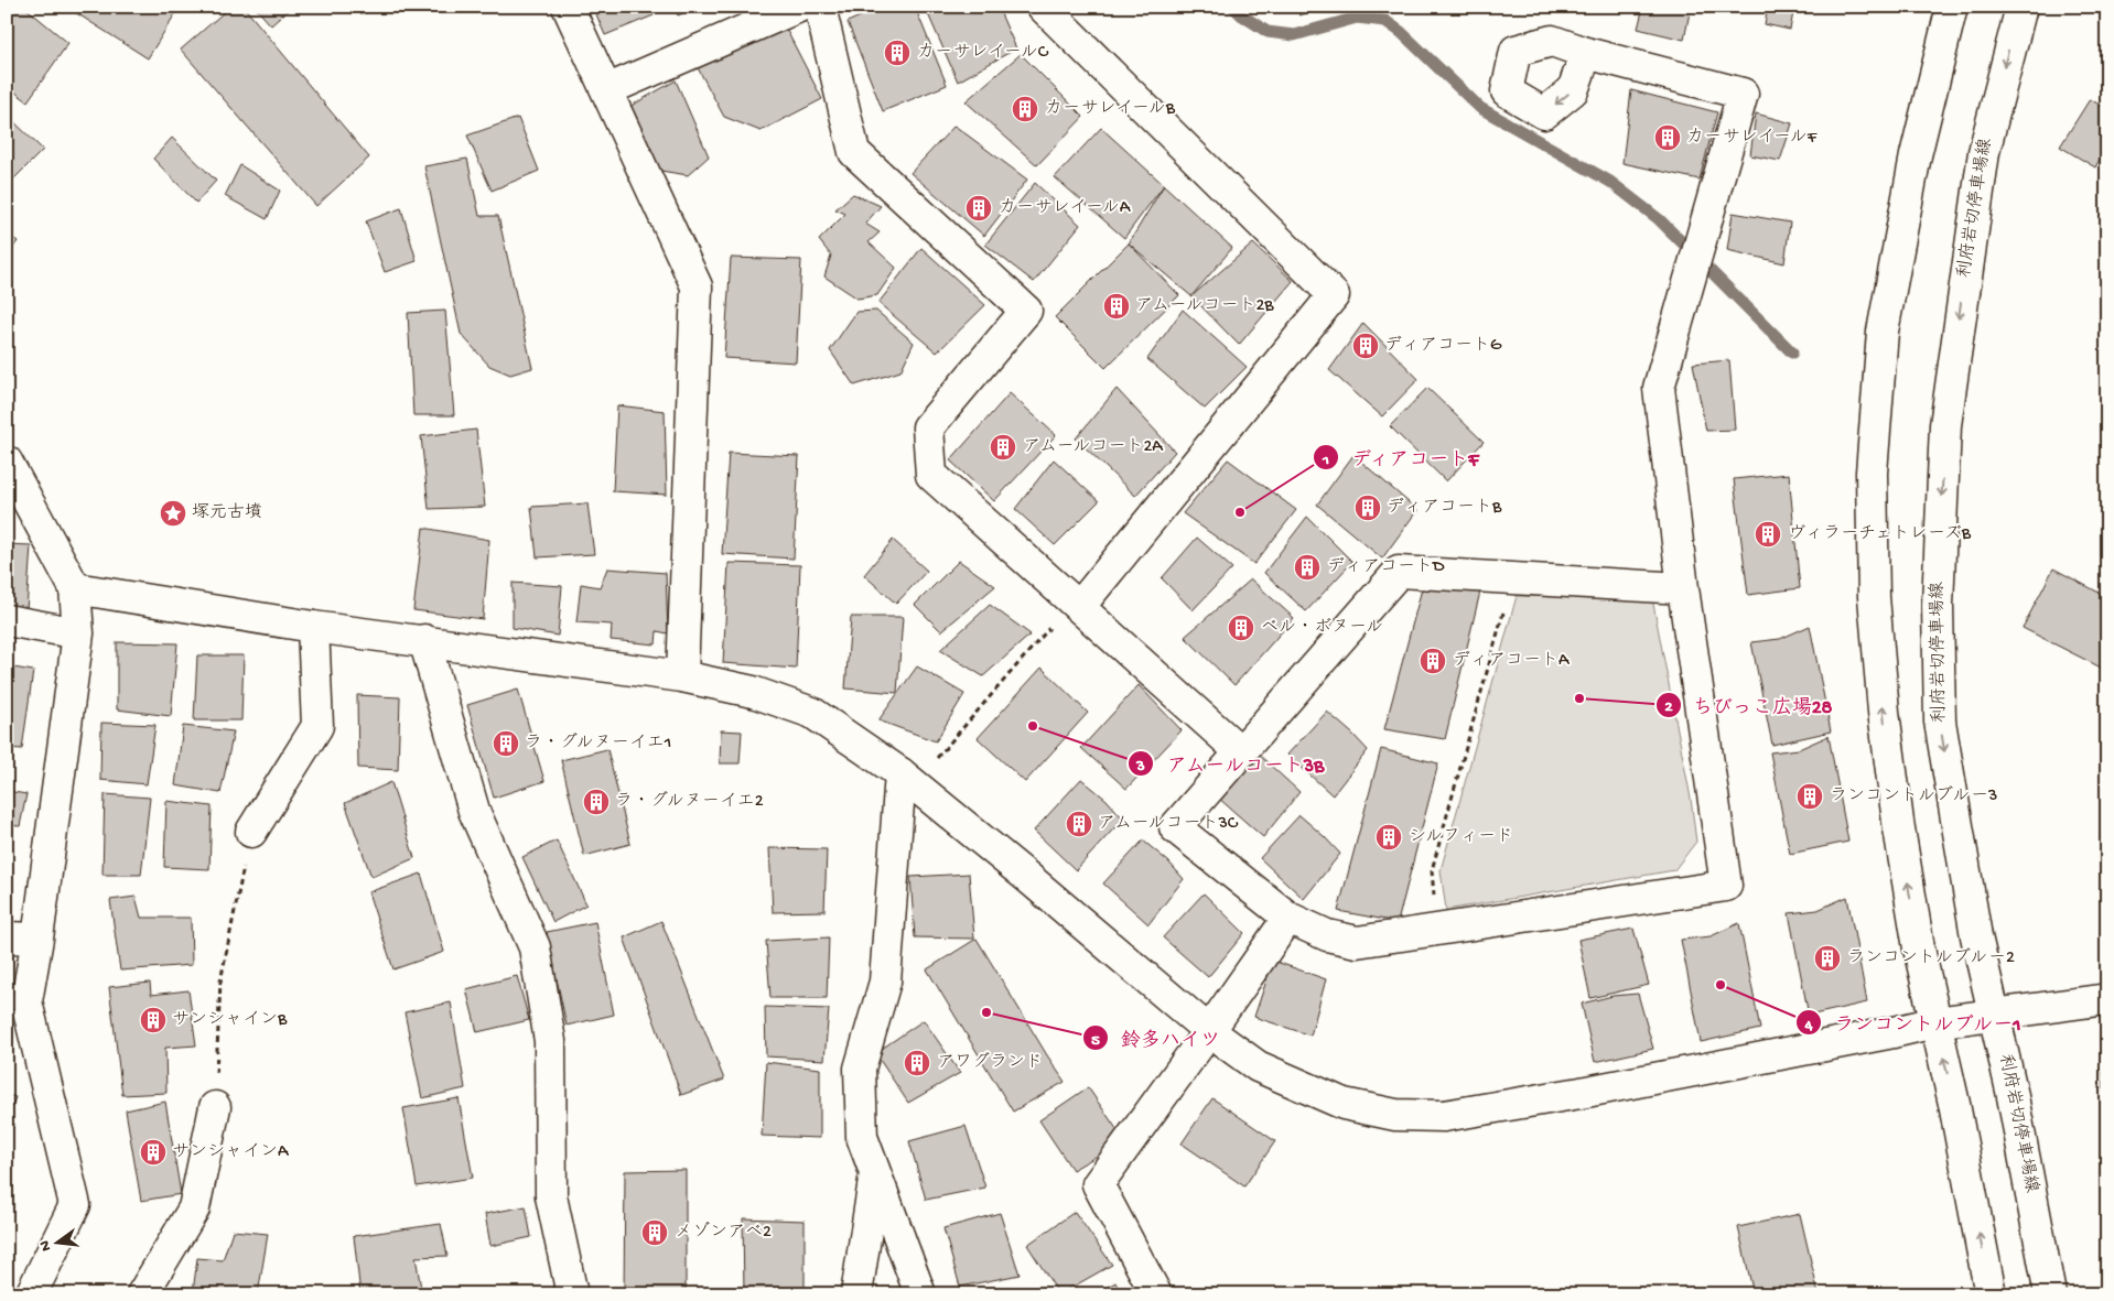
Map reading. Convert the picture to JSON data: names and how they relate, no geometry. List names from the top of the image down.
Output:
{
  "streets": {
    "street": ["利府岩切停車場線"]
  },
  "places": {
    "building": [
      "カーサレイールC",
      "カーサレイールB",
      "カーサレイールF",
      "カーサレイールA",
      "アムールコート2B",
      "ディアコートG",
      "アムールコート2A",
      "ディアコートB",
      "ヴィラーチェトレーズB",
      "ディアコートD",
      "ベル・ボヌール",
      "ディアコートA",
      "ラ・グルヌーイエ1",
      "ランコントルブルー3",
      "ラ・グルヌーイエ2",
      "アムールコート3C",
      "シルフィード",
      "ランコントルブルー2",
      "サンシャインB",
      "アワグランド",
      "サンシャインA",
      "メゾンアベ2"
    ],
    "other": [
      "ディアコートF",
      "ちびっこ広場28",
      "アムールコート3B",
      "ランコントルブルー1",
      "鈴多ハイツ"
    ],
    "place": ["塚元古墳"]
  },
  "north": "left"
}
